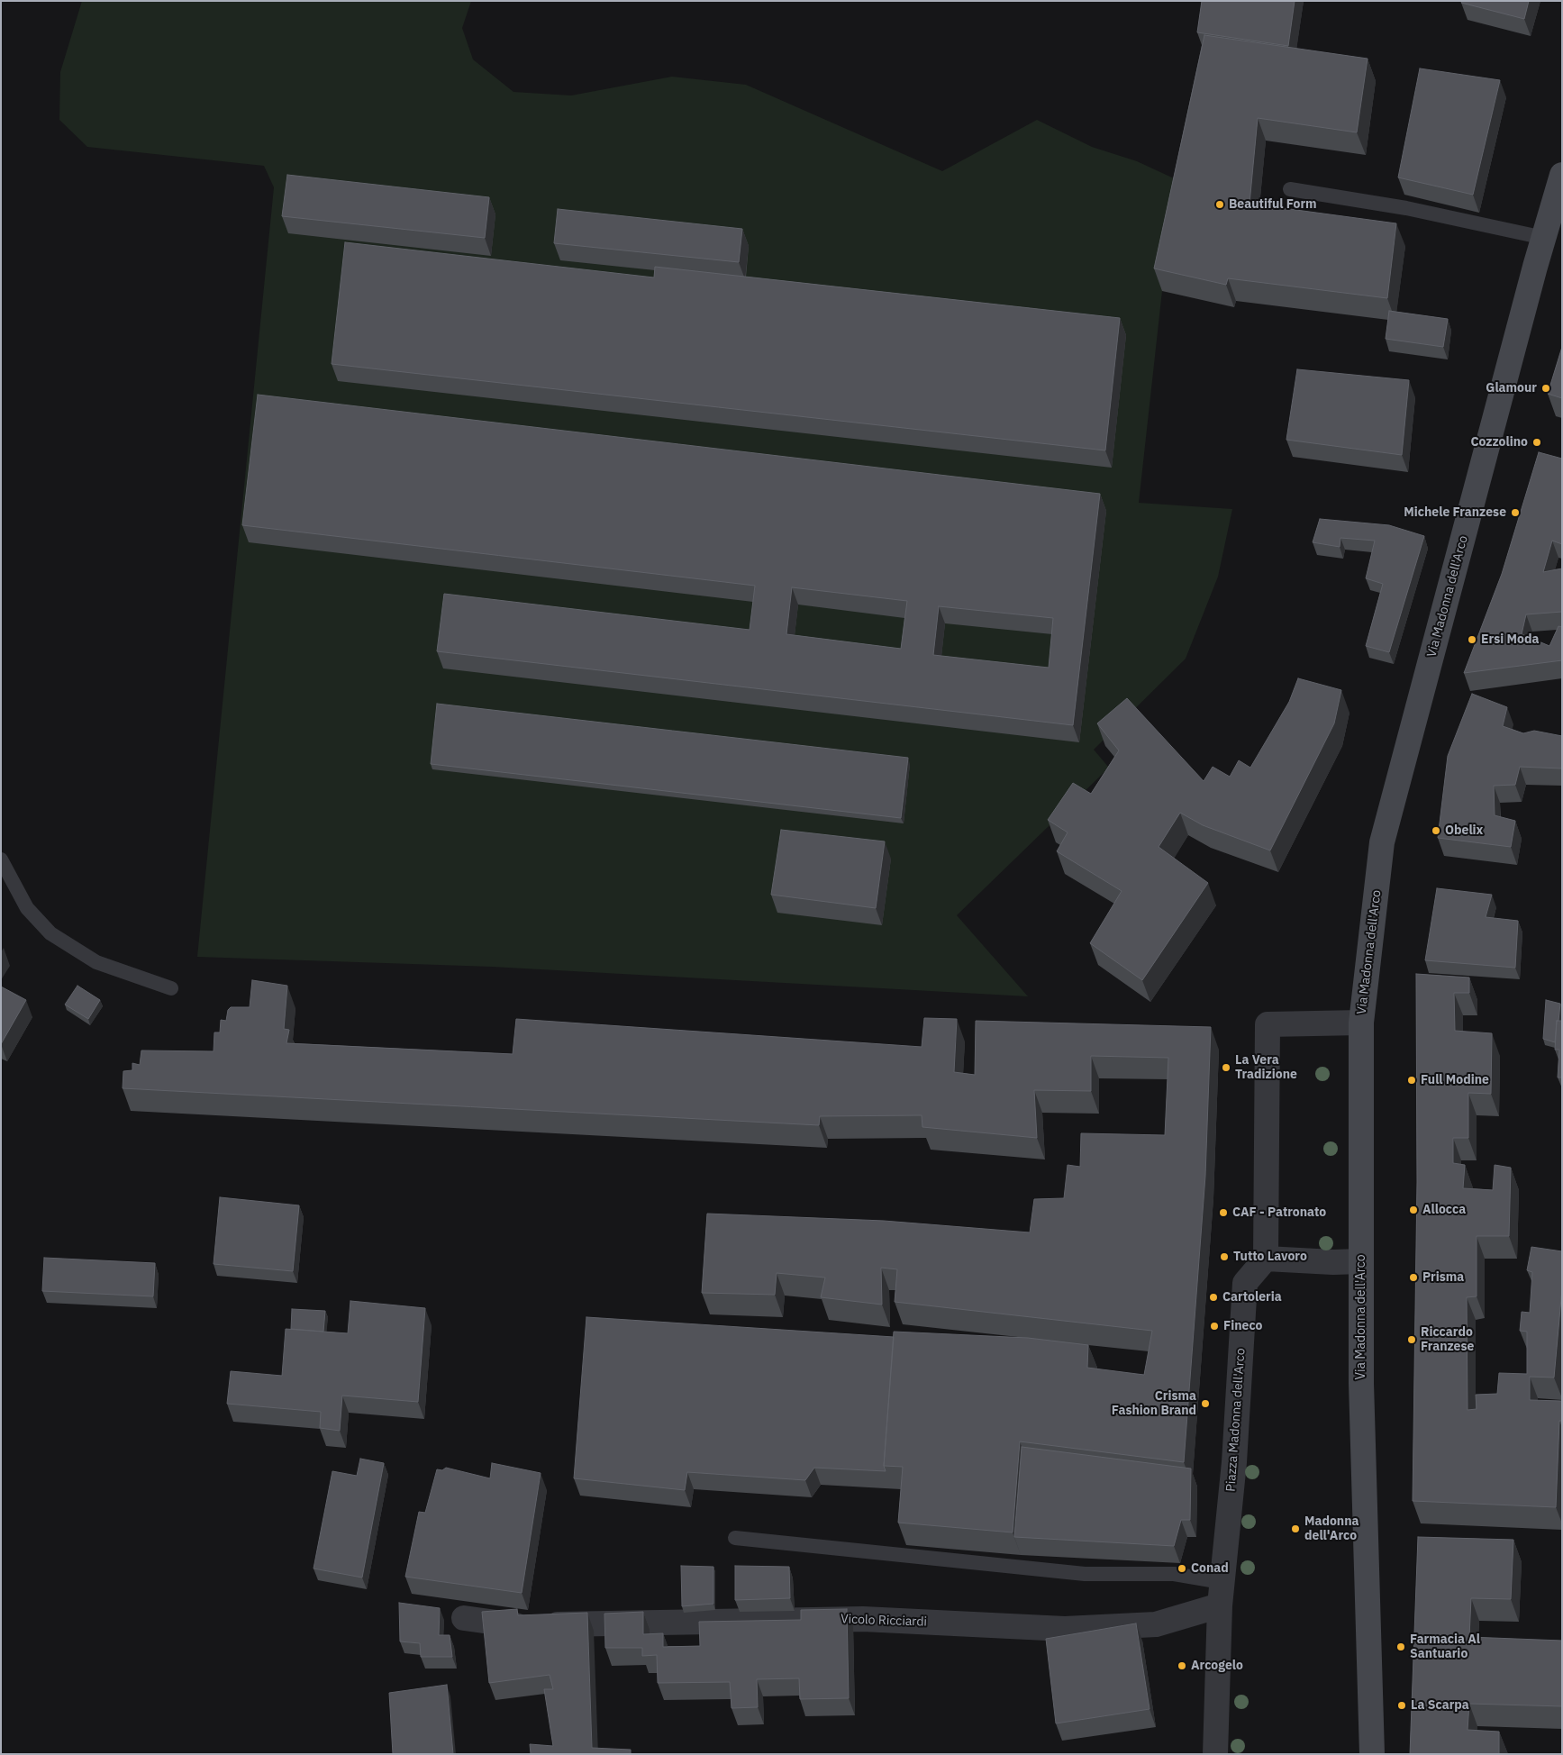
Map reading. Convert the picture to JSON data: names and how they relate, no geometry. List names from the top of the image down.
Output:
{
  "streets": {
    "main road": ["Via Madonna dell'Arco"],
    "street": ["Piazza Madonna dell'Arco", "Vicolo Ricciardi"]
  },
  "crossings": [
    ["Piazza Madonna dell'Arco", "Vicolo Ricciardi"]
  ],
  "places": [
    "Beautiful Form",
    "Glamour",
    "Cozzolino",
    "Michele Franzese",
    "Ersi Moda",
    "Obelix",
    "La Vera Tradizione",
    "Full Modine",
    "Allocca",
    "CAF - Patronato",
    "Tutto Lavoro",
    "Prisma",
    "Cartoleria",
    "Fineco",
    "Riccardo Franzese",
    "Crisma Fashion Brand",
    "Madonna dell'Arco",
    "Conad",
    "Farmacia Al Santuario",
    "Arcogelo",
    "La Scarpa"
  ]
}
